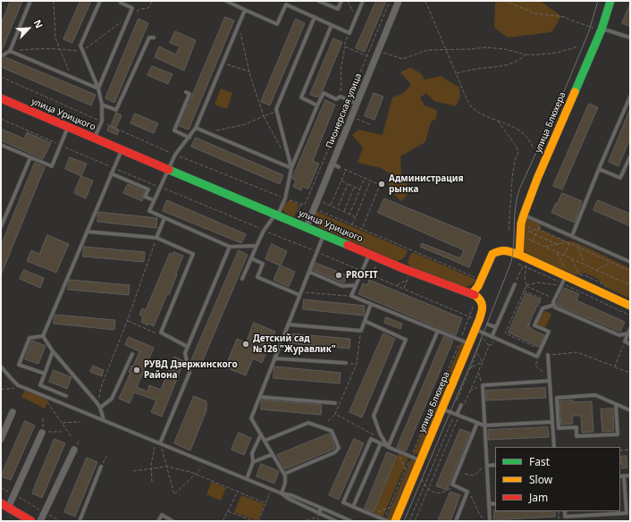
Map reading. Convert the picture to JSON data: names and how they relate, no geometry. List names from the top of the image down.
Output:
{
  "streets": {
    "street": ["Пионерская улица", "улица Урицкого", "улица Блюхера"]
  },
  "crossings": [
    ["Пионерская улица", "улица Урицкого"],
    ["улица Урицкого", "улица Блюхера"]
  ],
  "places": [
    "Администрация рынка",
    "PROFIT",
    "Детский сад №126 \"Журавлик\"",
    "РУВД Дзержинского Района"
  ],
  "legend": ["Fast", "Slow", "Jam"],
  "north": "top right"
}
